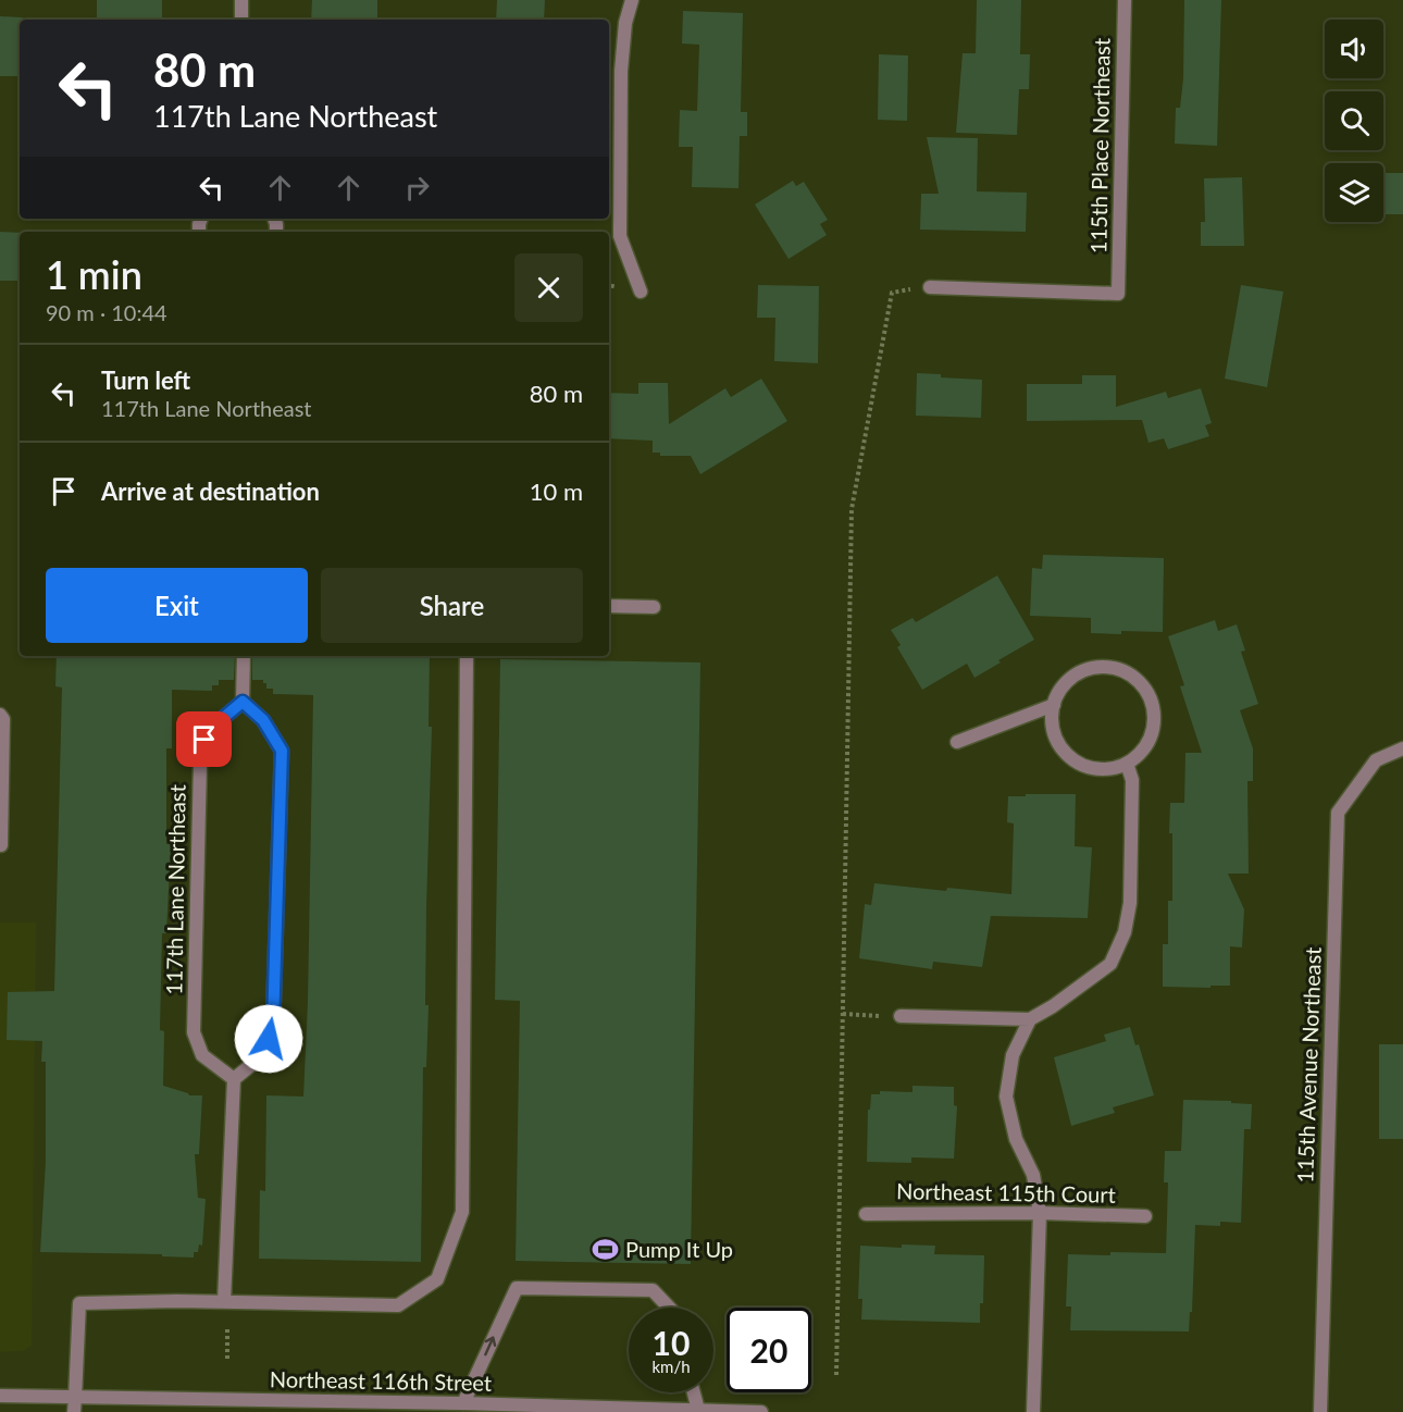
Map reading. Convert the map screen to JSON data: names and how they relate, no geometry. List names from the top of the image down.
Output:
{
  "streets": {
    "street": [
      "115th Place Northeast",
      "117th Lane Northeast",
      "115th Avenue Northeast",
      "Northeast 115th Court",
      "Northeast 116th Street"
    ]
  },
  "places": {
    "sports": ["Pump It Up"]
  },
  "page": {
    "turn": ["80 m", "117th Lane Northeast"],
    "heading": ["1 min", "90 m · 10:44"],
    "list": [
      {
        "name": "Turn left",
        "note": "117th Lane Northeast",
        "value": "80 m"
      },
      {
        "name": "Arrive at destination",
        "value": "10 m"
      }
    ],
    "buttons": ["Exit", "Share"],
    "speed": "10 km/h",
    "limit": "20"
  }
}
